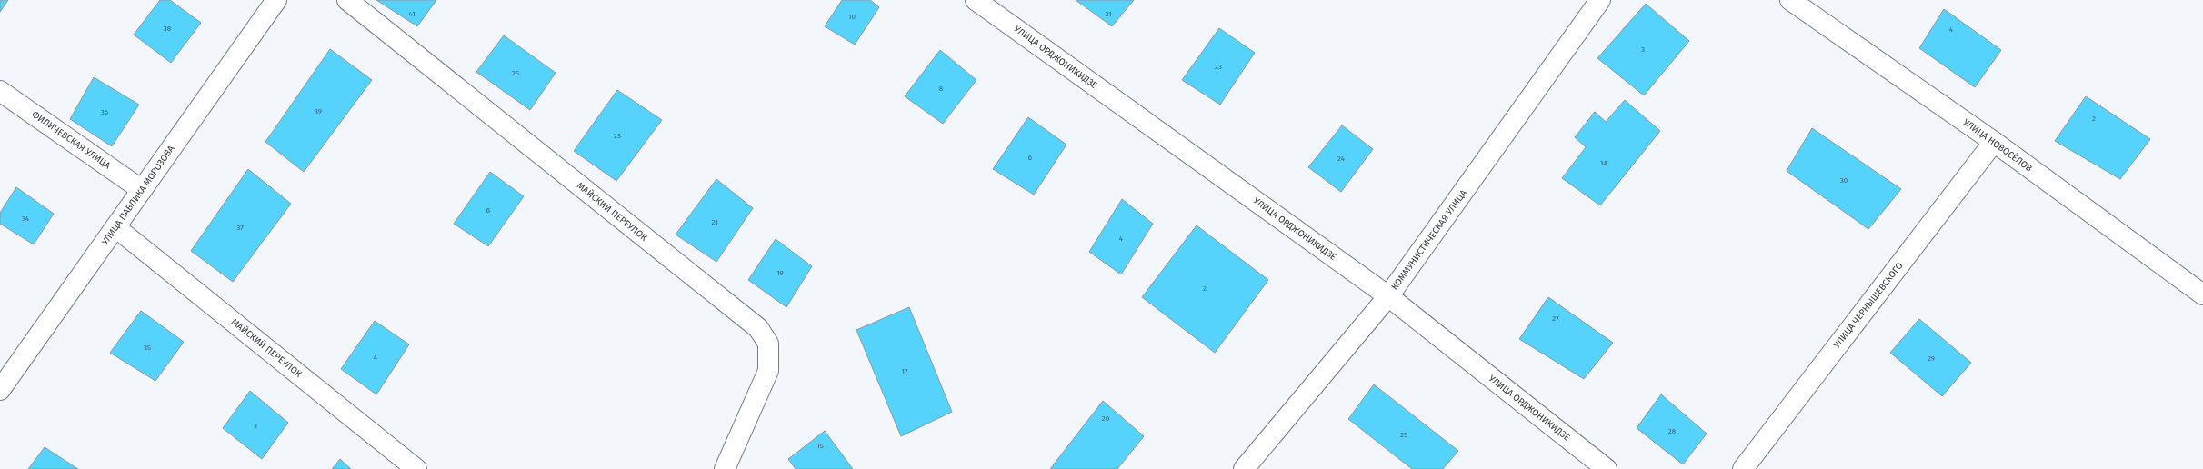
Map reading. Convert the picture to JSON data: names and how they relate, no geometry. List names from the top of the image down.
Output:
{
  "streets": {
    "street": [
      "УЛИЦА ОРДЖОНИКИДЗЕ",
      "ФИЛИЧЕВСКАЯ УЛИЦА",
      "УЛИЦА НОВОСЁЛОВ",
      "УЛИЦА ПАВЛИКА МОРОЗОВА",
      "МАЙСКИЙ ПЕРЕУЛОК",
      "КОММУНИСТИЧЕСКАЯ УЛИЦА",
      "УЛИЦА ЧЕРНЫШЕВСКОГО"
    ]
  },
  "crossings": [
    ["УЛИЦА ОРДЖОНИКИДЗЕ", "КОММУНИСТИЧЕСКАЯ УЛИЦА"],
    ["ФИЛИЧЕВСКАЯ УЛИЦА", "УЛИЦА ПАВЛИКА МОРОЗОВА"],
    ["УЛИЦА НОВОСЁЛОВ", "УЛИЦА ЧЕРНЫШЕВСКОГО"],
    ["УЛИЦА ПАВЛИКА МОРОЗОВА", "МАЙСКИЙ ПЕРЕУЛОК"]
  ],
  "house_numbers": [
    "41",
    "21",
    "10",
    "38",
    "4",
    "3",
    "23",
    "25",
    "8",
    "39",
    "36",
    "2",
    "23",
    "6",
    "24",
    "3А",
    "30",
    "6",
    "34",
    "21",
    "37",
    "4",
    "19",
    "2",
    "27",
    "35",
    "4",
    "29",
    "17",
    "20",
    "3",
    "28",
    "25",
    "15"
  ]
}
